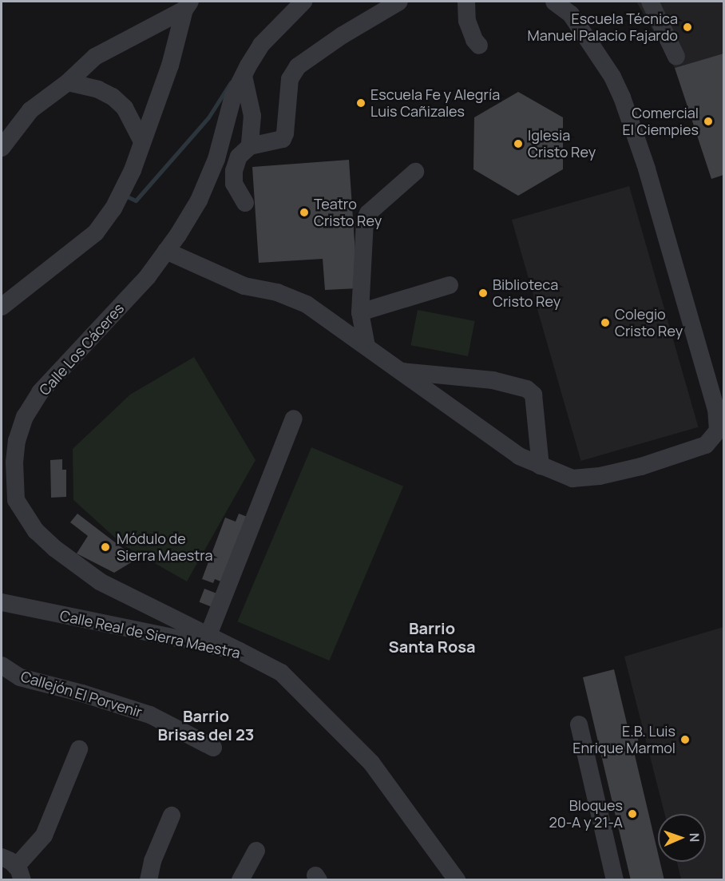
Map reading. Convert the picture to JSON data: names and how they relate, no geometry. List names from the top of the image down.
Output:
{
  "streets": {
    "street": ["Calle Los Cáceres", "Calle Real de Sierra Maestra", "Callejón El Porvenir"]
  },
  "crossings": [
    ["Calle Los Cáceres", "Calle Real de Sierra Maestra"]
  ],
  "districts": ["Barrio Santa Rosa", "Barrio Brisas del 23"],
  "places": [
    "Escuela Técnica Manuel Palacio Fajardo",
    "Escuela Fe y Alegría Luis Cañizales",
    "Comercial El Ciempies",
    "Iglesia Cristo Rey",
    "Teatro Cristo Rey",
    "Biblioteca Cristo Rey",
    "Colegio Cristo Rey",
    "Módulo de Sierra Maestra",
    "E.B. Luis Enrique Marmol",
    "Bloques 20-A y 21-A"
  ],
  "north": "right"
}
